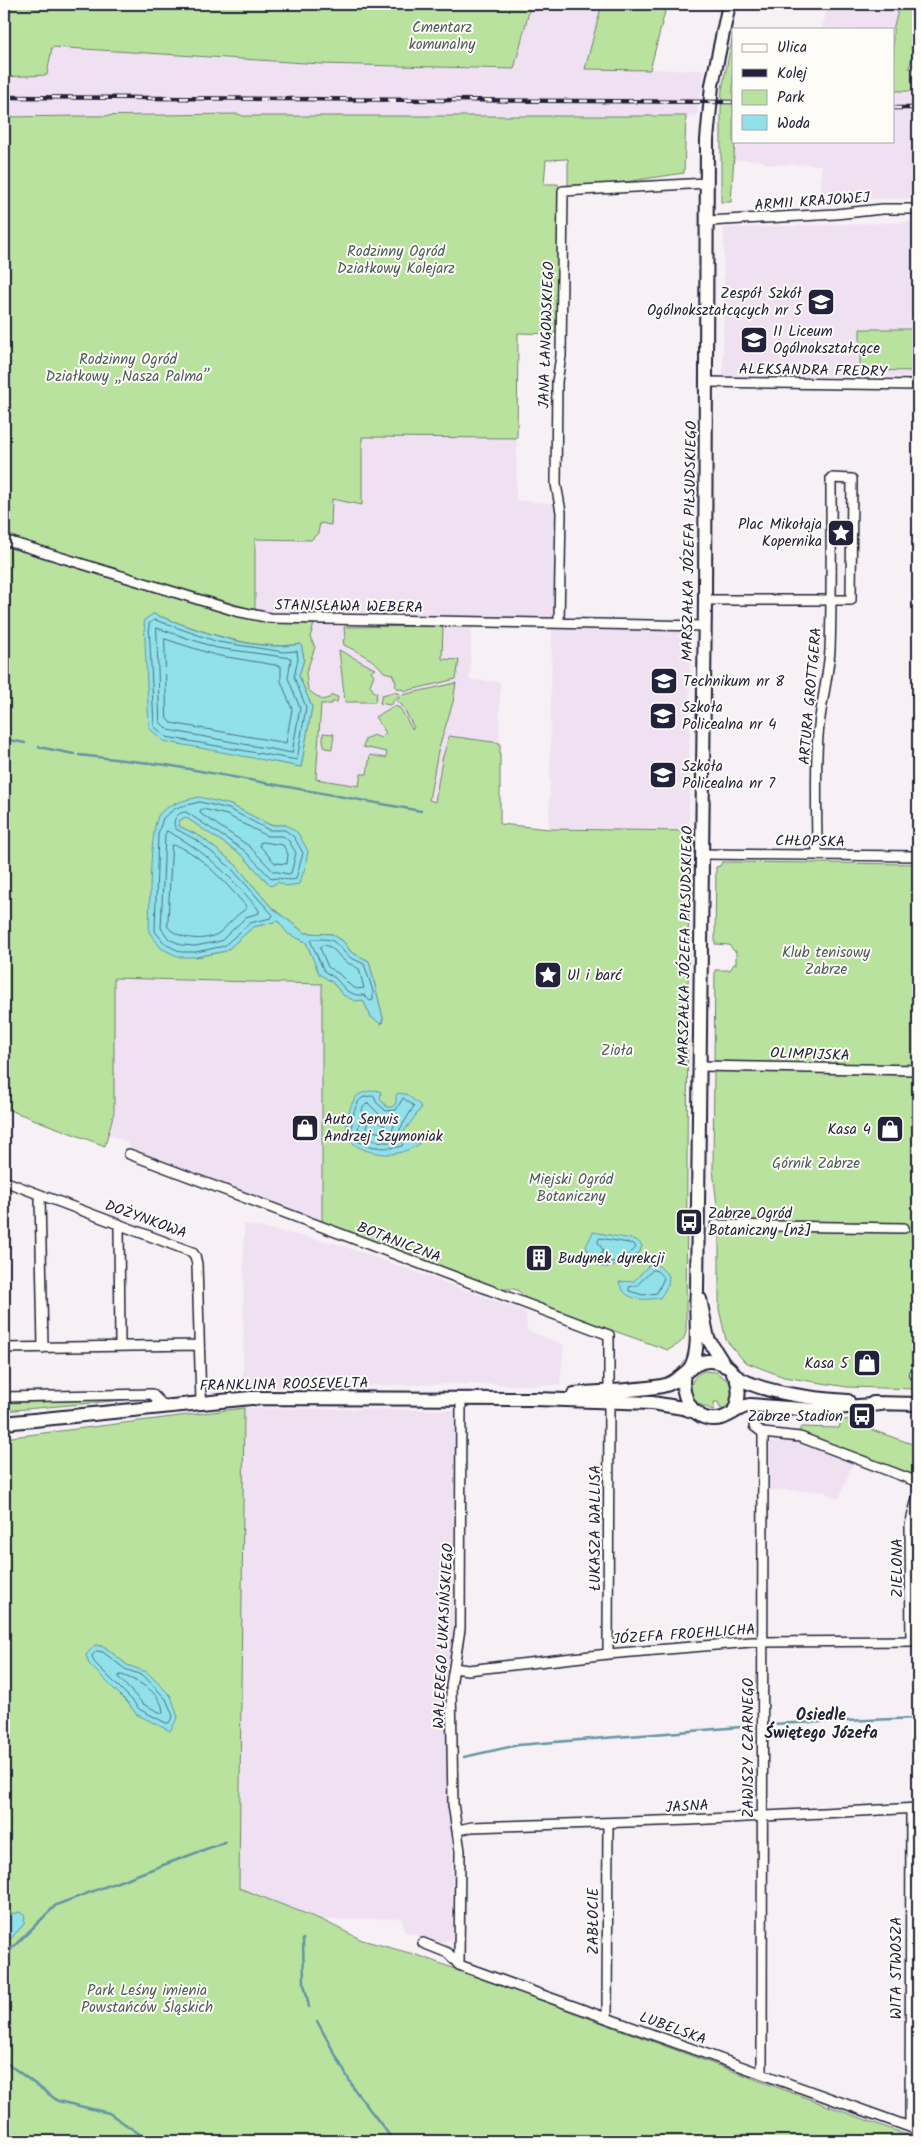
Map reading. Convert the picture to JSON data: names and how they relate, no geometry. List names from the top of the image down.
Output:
{
  "streets": {
    "street": [
      "ARMII KRAJOWEJ",
      "JANA ŁANGOWSKIEGO",
      "ALEKSANDRA FREDRY",
      "MARSZAŁKA JÓZEFA PIŁSUDSKIEGO",
      "STANISŁAWA WEBERA",
      "ARTURA GROTTGERA",
      "CHŁOPSKA",
      "OLIMPIJSKA",
      "DOŻYNKOWA",
      "BOTANICZNA",
      "FRANKLINA ROOSEVELTA",
      "ŁUKASZA WALLISA",
      "ZIELONA",
      "JÓZEFA FROEHLICHA",
      "WALEREGO ŁUKASIŃSKIEGO",
      "ZAWISZY CZARNEGO",
      "JASNA",
      "ZABŁOCIE",
      "WITA STWOSZA",
      "LUBELSKA"
    ]
  },
  "crossings": [
    ["ARMII KRAJOWEJ", "MARSZAŁKA JÓZEFA PIŁSUDSKIEGO"],
    ["JANA ŁANGOWSKIEGO", "MARSZAŁKA JÓZEFA PIŁSUDSKIEGO"],
    ["JANA ŁANGOWSKIEGO", "STANISŁAWA WEBERA"],
    ["ALEKSANDRA FREDRY", "MARSZAŁKA JÓZEFA PIŁSUDSKIEGO"],
    ["MARSZAŁKA JÓZEFA PIŁSUDSKIEGO", "STANISŁAWA WEBERA"],
    ["MARSZAŁKA JÓZEFA PIŁSUDSKIEGO", "CHŁOPSKA"],
    ["MARSZAŁKA JÓZEFA PIŁSUDSKIEGO", "OLIMPIJSKA"],
    ["MARSZAŁKA JÓZEFA PIŁSUDSKIEGO", "FRANKLINA ROOSEVELTA"],
    ["ARTURA GROTTGERA", "CHŁOPSKA"],
    ["DOŻYNKOWA", "FRANKLINA ROOSEVELTA"],
    ["BOTANICZNA", "FRANKLINA ROOSEVELTA"],
    ["BOTANICZNA", "ŁUKASZA WALLISA"],
    ["FRANKLINA ROOSEVELTA", "ŁUKASZA WALLISA"],
    ["FRANKLINA ROOSEVELTA", "WALEREGO ŁUKASIŃSKIEGO"],
    ["ŁUKASZA WALLISA", "JÓZEFA FROEHLICHA"],
    ["ZIELONA", "JÓZEFA FROEHLICHA"],
    ["JÓZEFA FROEHLICHA", "WALEREGO ŁUKASIŃSKIEGO"],
    ["JÓZEFA FROEHLICHA", "ZAWISZY CZARNEGO"],
    ["WALEREGO ŁUKASIŃSKIEGO", "JASNA"],
    ["WALEREGO ŁUKASIŃSKIEGO", "LUBELSKA"],
    ["ZAWISZY CZARNEGO", "JASNA"],
    ["ZAWISZY CZARNEGO", "LUBELSKA"],
    ["JASNA", "ZABŁOCIE"],
    ["JASNA", "WITA STWOSZA"],
    ["ZABŁOCIE", "LUBELSKA"],
    ["WITA STWOSZA", "LUBELSKA"]
  ],
  "districts": ["Osiedle Świętego Józefa"],
  "parks": [
    "Cmentarz komunalny",
    "Rodzinny Ogród Działkowy Kolejarz",
    "Rodzinny Ogród Działkowy „Nasza Palma”",
    "Klub tenisowy Zabrze",
    "Zioła",
    "Górnik Zabrze",
    "Miejski Ogród Botaniczny",
    "Park Leśny imienia Powstańców Śląskich"
  ],
  "places": {
    "school or university": [
      "Zespół Szkół Ogólnokształcących nr 5",
      "II Liceum Ogólnokształcące",
      "Technikum nr 8",
      "Szkoła Policealna nr 4",
      "Szkoła Policealna nr 7"
    ],
    "place": ["Plac Mikołaja Kopernika", "Ul i barć"],
    "shop": ["Auto Serwis Andrzej Szymoniak", "Kasa 4", "Kasa 5"],
    "bus stop": ["Zabrze Ogród Botaniczny [nż]", "Zabrze Stadion"],
    "building": ["Budynek dyrekcji"]
  },
  "legend": [
    "Ulica",
    "Kolej",
    "Park",
    "Woda"
  ]
}
